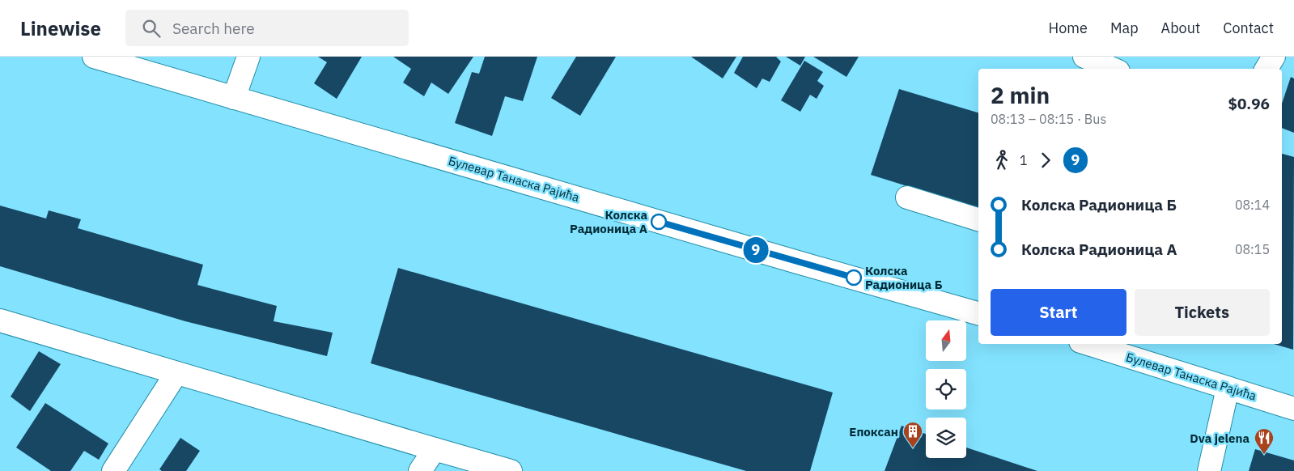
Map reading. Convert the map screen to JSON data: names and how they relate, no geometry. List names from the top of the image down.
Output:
{
  "streets": {
    "main road": ["Булевар Танаска Рајића"]
  },
  "places": {
    "other": ["Колска Радионица А", "Колска Радионица Б"],
    "building": ["Епоксан"],
    "restaurant": ["Dva jelena"]
  },
  "lines": ["bus line 9"],
  "north": "top",
  "page": {
    "header": "Linewise",
    "search": "Search here",
    "nav": [
      "Home",
      "Map",
      "About",
      "Contact"
    ],
    "on_map": "9",
    "heading": ["2 min", "08:13 – 08:15 · Bus", "$0.96"],
    "legs": ["1", "9"],
    "list": [
      {
        "name": "Колска Радионица Б",
        "value": "08:14"
      },
      {
        "name": "Колска Радионица А",
        "value": "08:15"
      }
    ],
    "buttons": ["Start", "Tickets"]
  }
}
